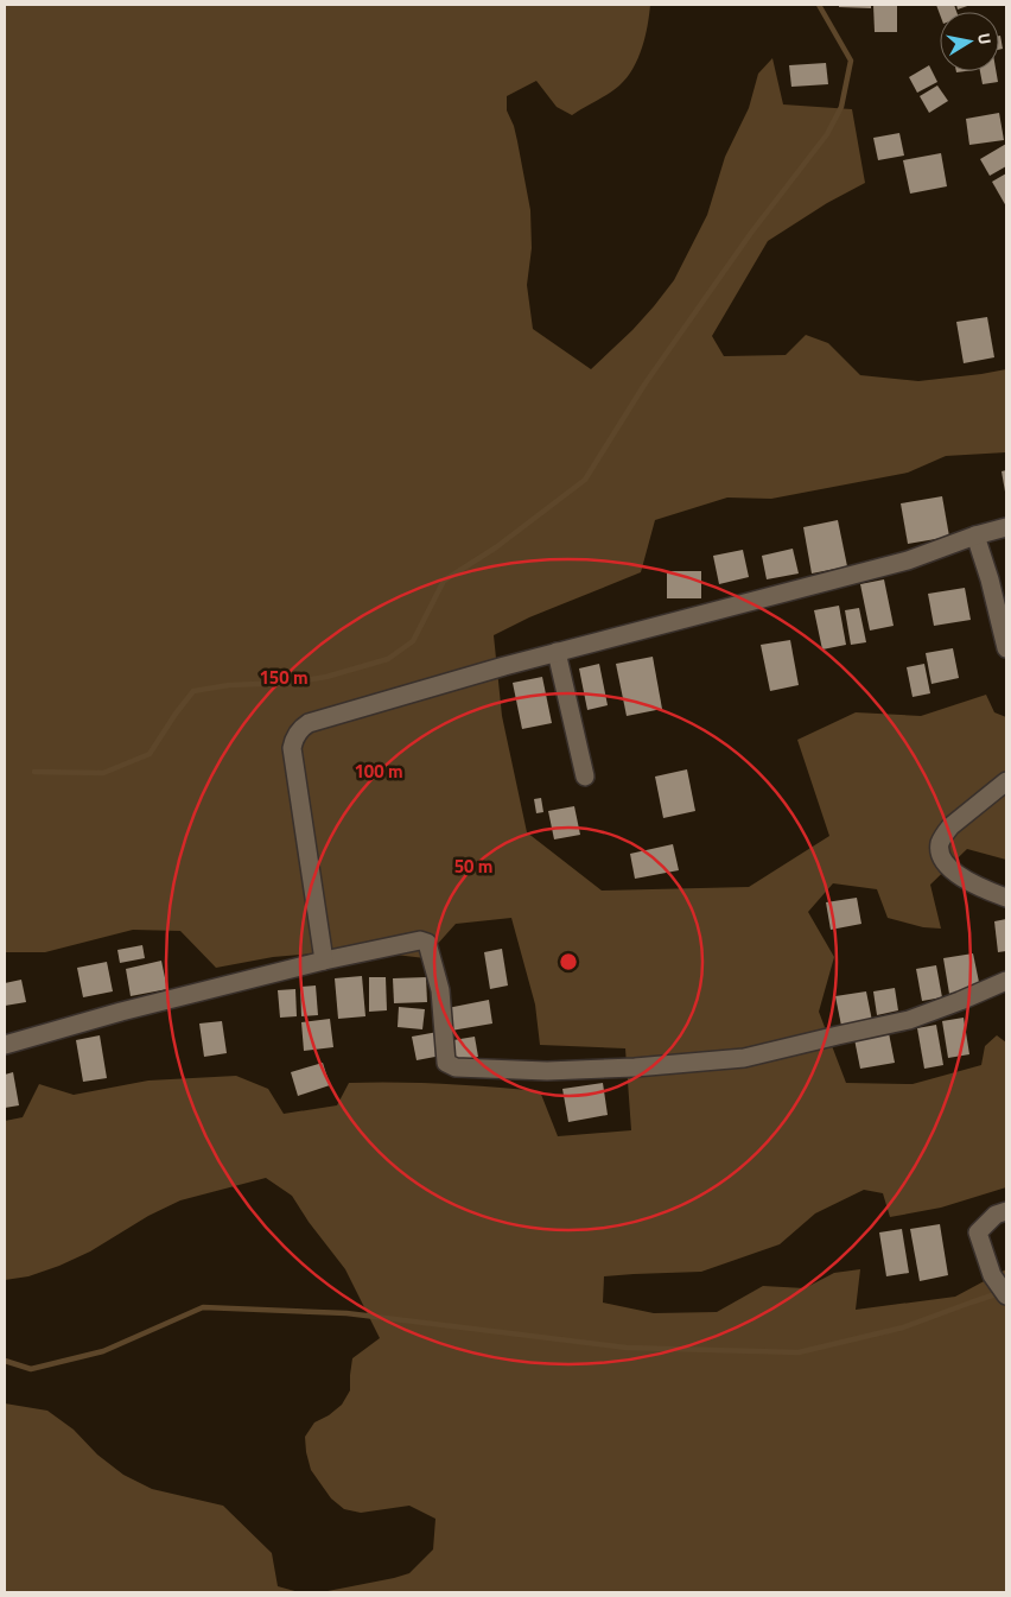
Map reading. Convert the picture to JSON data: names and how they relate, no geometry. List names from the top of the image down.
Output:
{
  "north": "right",
  "rings": ["150 m", "100 m", "50 m"]
}
